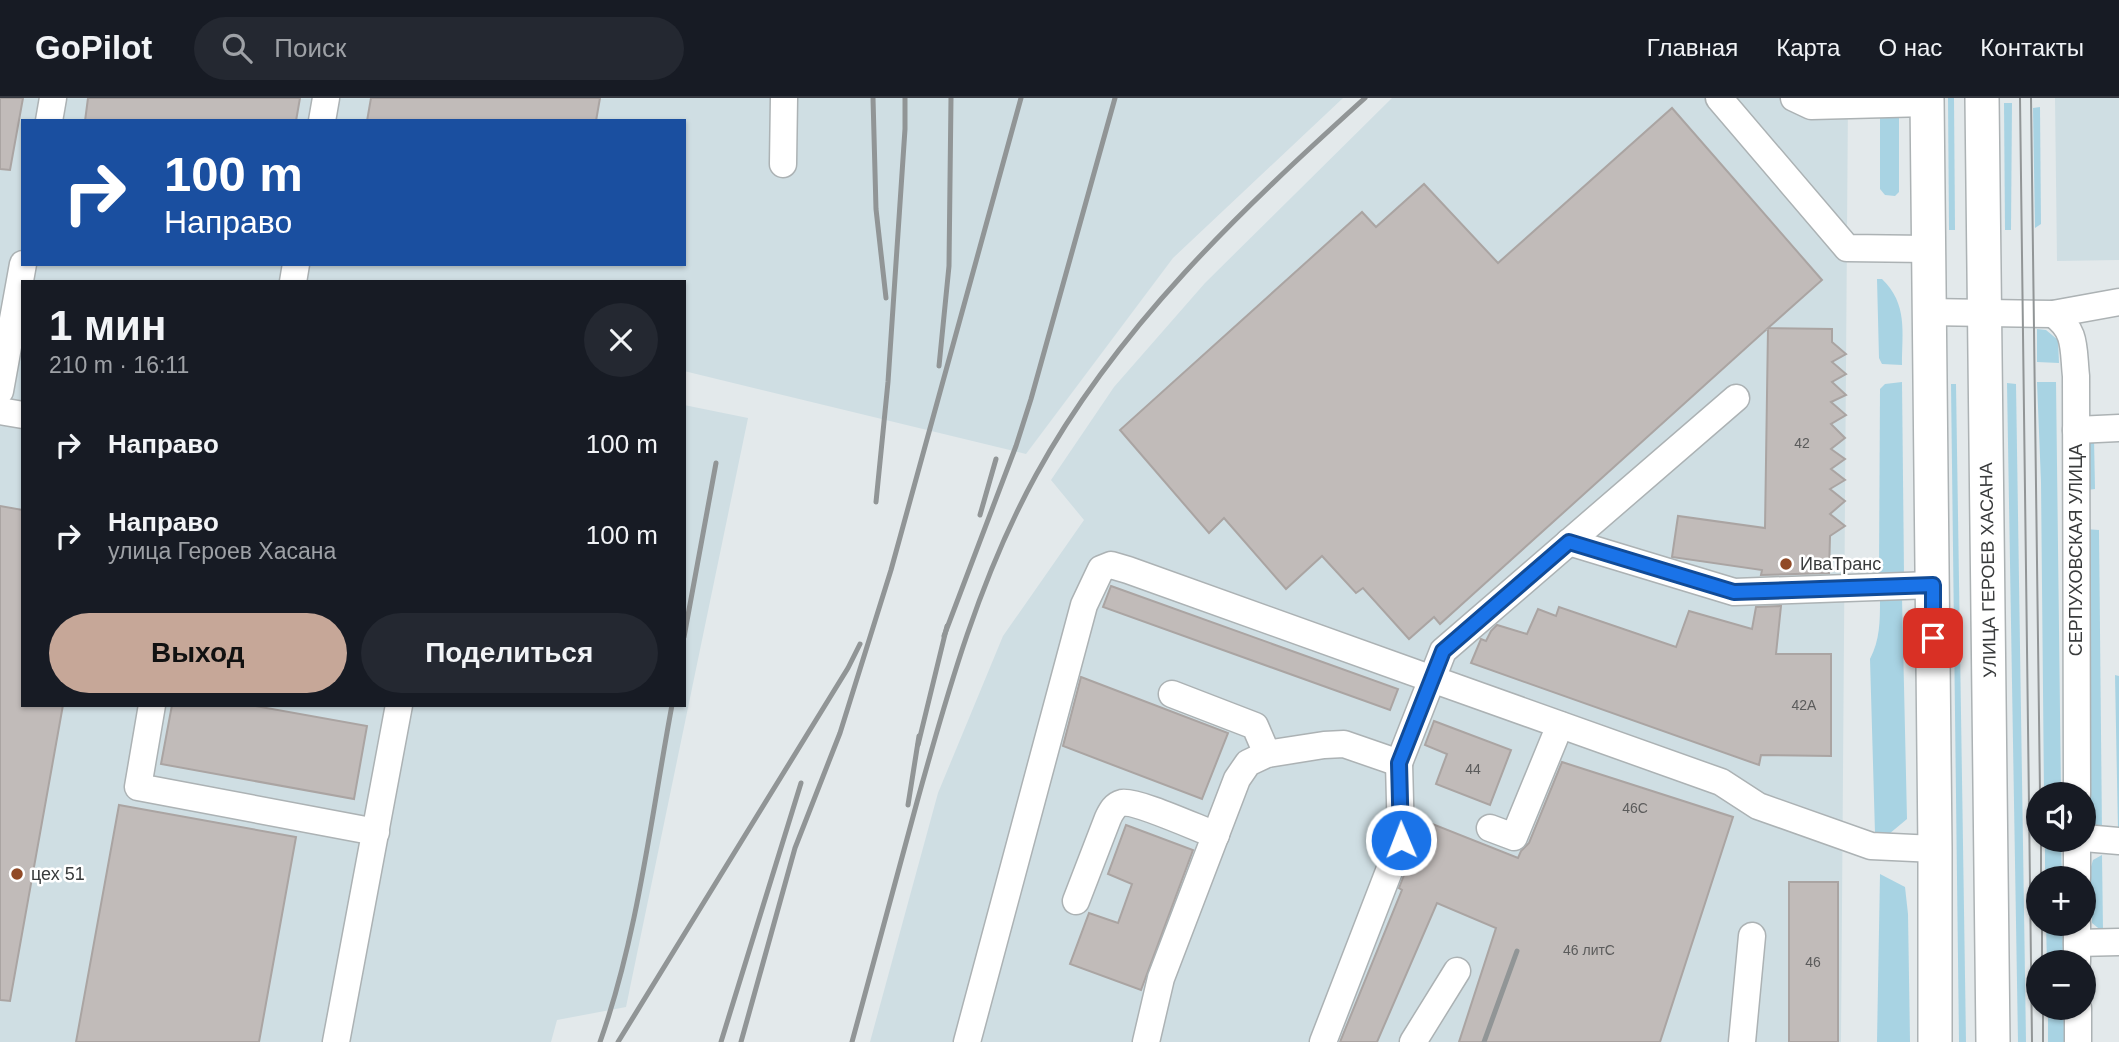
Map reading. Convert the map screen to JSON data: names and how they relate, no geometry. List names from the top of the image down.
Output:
{
  "streets": {
    "main road": ["УЛИЦА ГЕРОЕВ ХАСАНА"],
    "street": ["СЕРПУХОВСКАЯ УЛИЦА"]
  },
  "places": ["ИваТранс", "цех 51"],
  "house_numbers": [
    "42",
    "42А",
    "44",
    "46С",
    "46 литС",
    "46"
  ],
  "page": {
    "header": "GoPilot",
    "search": "Поиск",
    "nav": [
      "Главная",
      "Карта",
      "О нас",
      "Контакты"
    ],
    "turn": ["100 m", "Направо"],
    "heading": ["1 мин", "210 m · 16:11"],
    "list": [
      {
        "name": "Направо",
        "value": "100 m"
      },
      {
        "name": "Направо",
        "note": "улица Героев Хасана",
        "value": "100 m"
      }
    ],
    "buttons": ["Выход", "Поделиться"],
    "map_buttons": ["+", "−"]
  }
}
